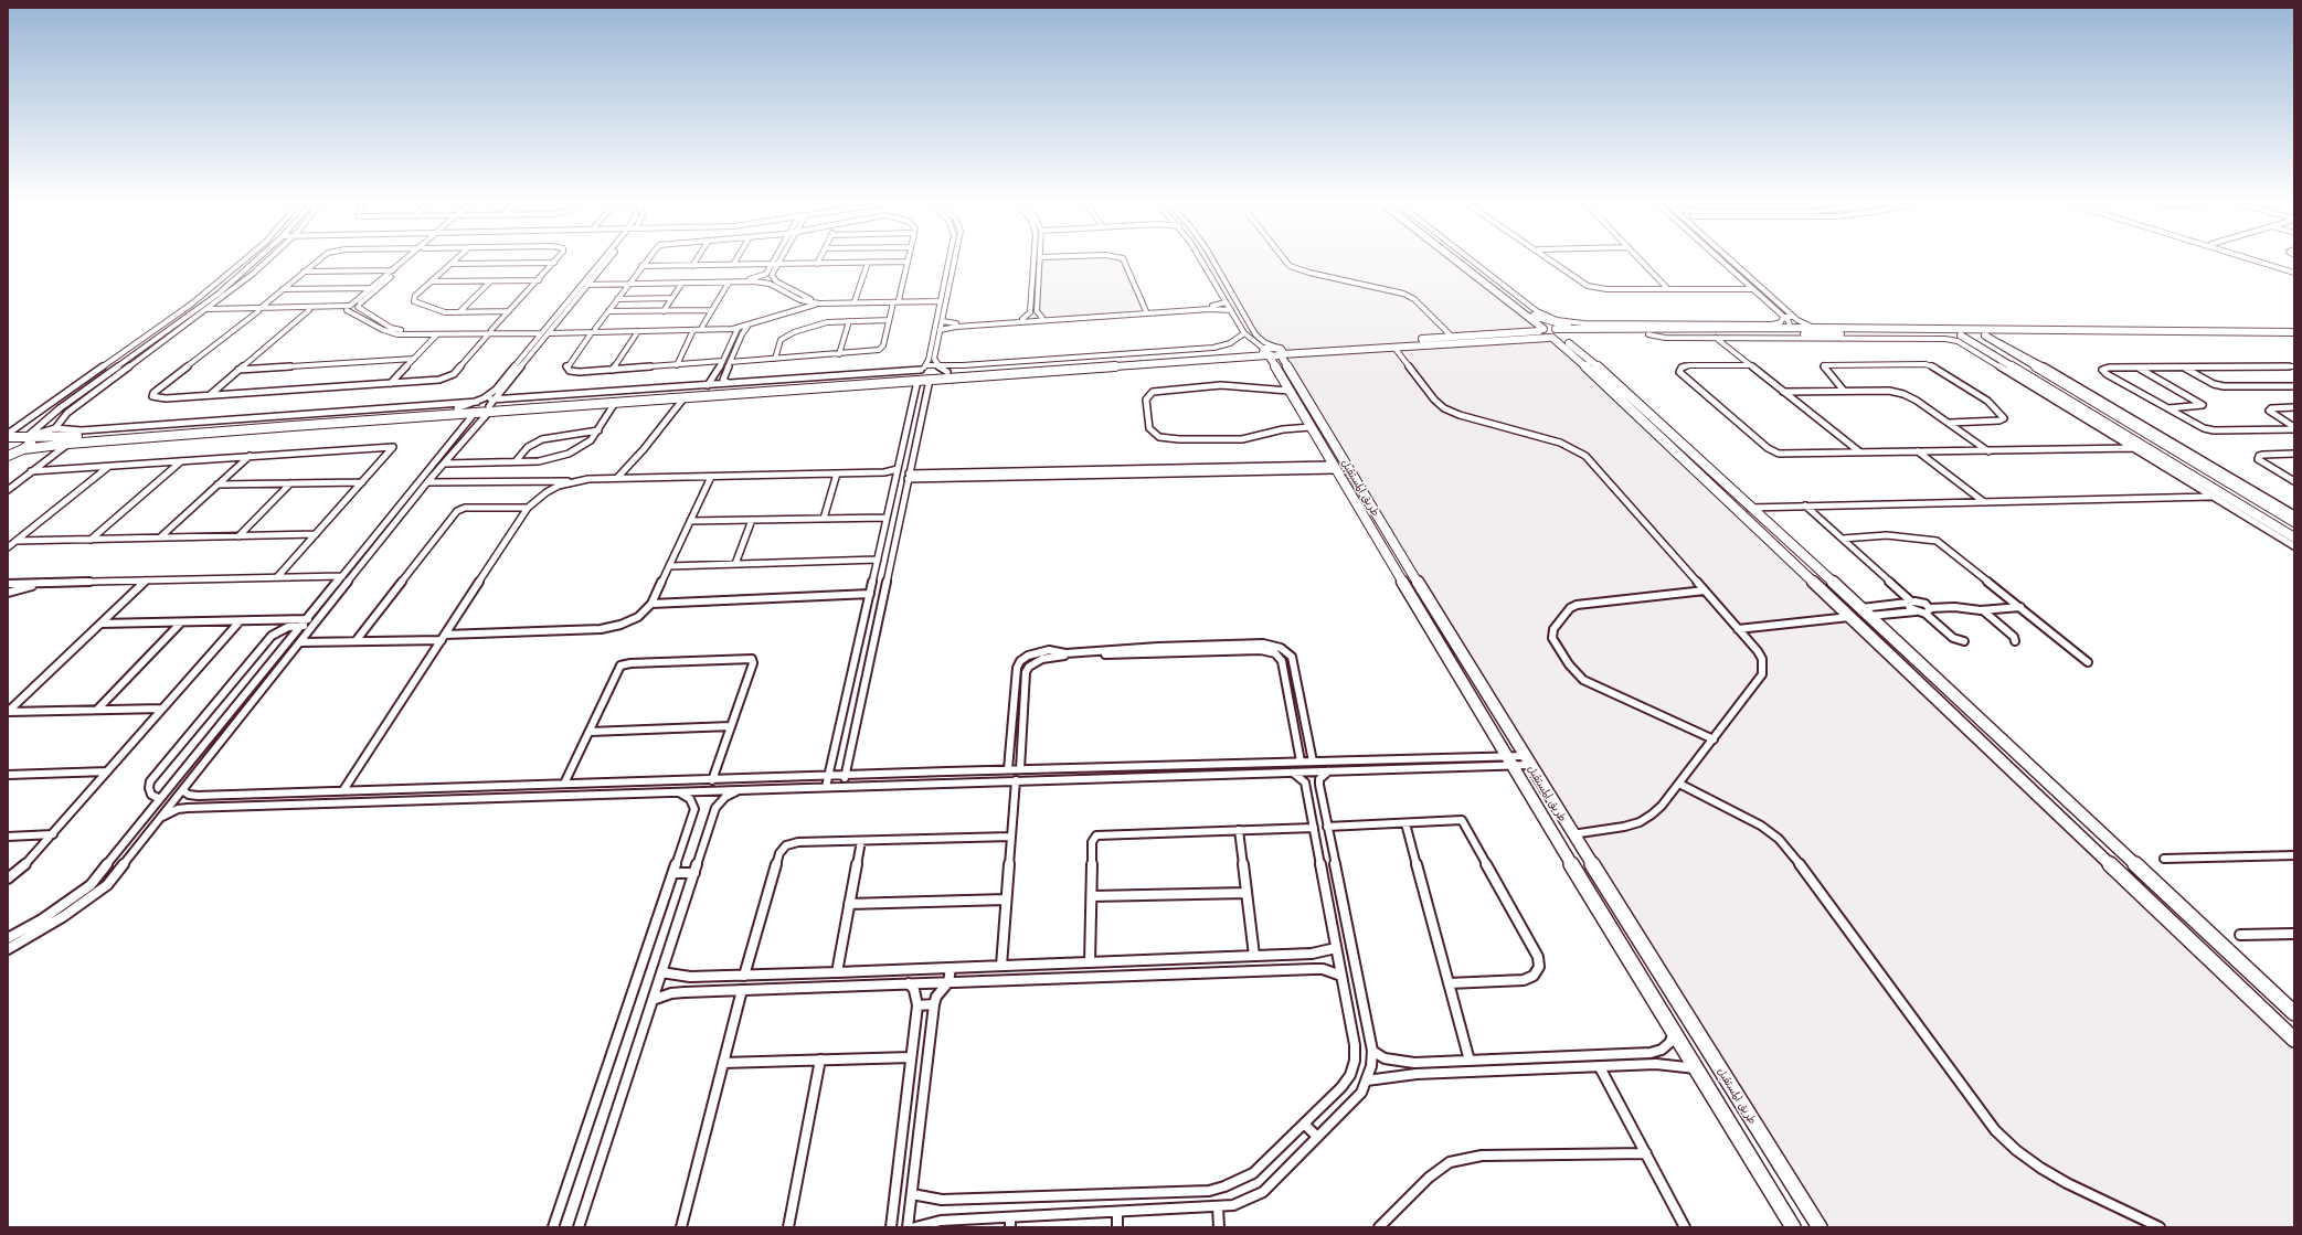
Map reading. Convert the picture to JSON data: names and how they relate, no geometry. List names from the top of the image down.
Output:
{
  "streets": {
    "street": ["طريق المستقبل"]
  }
}
